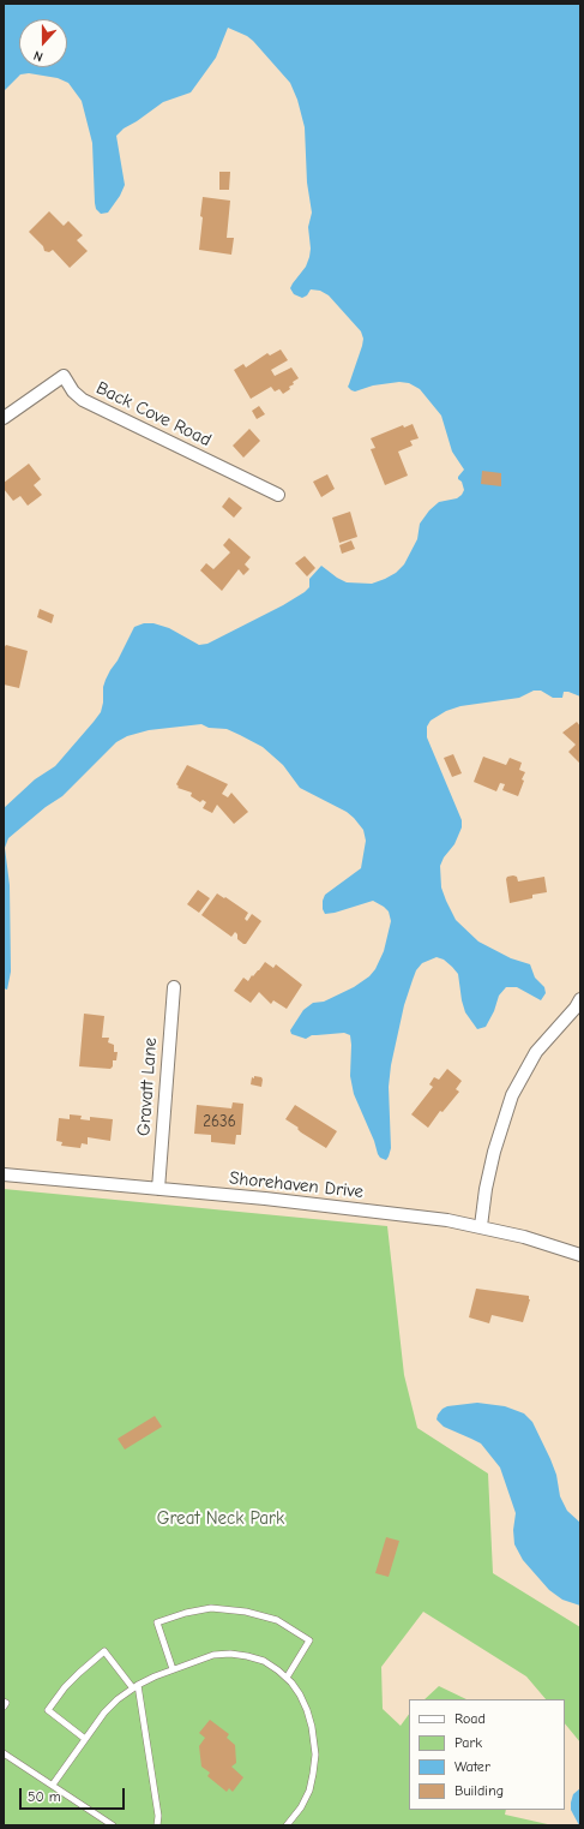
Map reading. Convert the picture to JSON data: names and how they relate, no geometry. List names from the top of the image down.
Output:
{
  "streets": {
    "street": ["Back Cove Road", "Gravatt Lane", "Shorehaven Drive"]
  },
  "crossings": [
    ["Gravatt Lane", "Shorehaven Drive"]
  ],
  "parks": ["Great Neck Park"],
  "house_numbers": ["2636"],
  "legend": [
    "Road",
    "Park",
    "Water",
    "Building"
  ],
  "scale_bar": "50 m",
  "north": "bottom"
}
